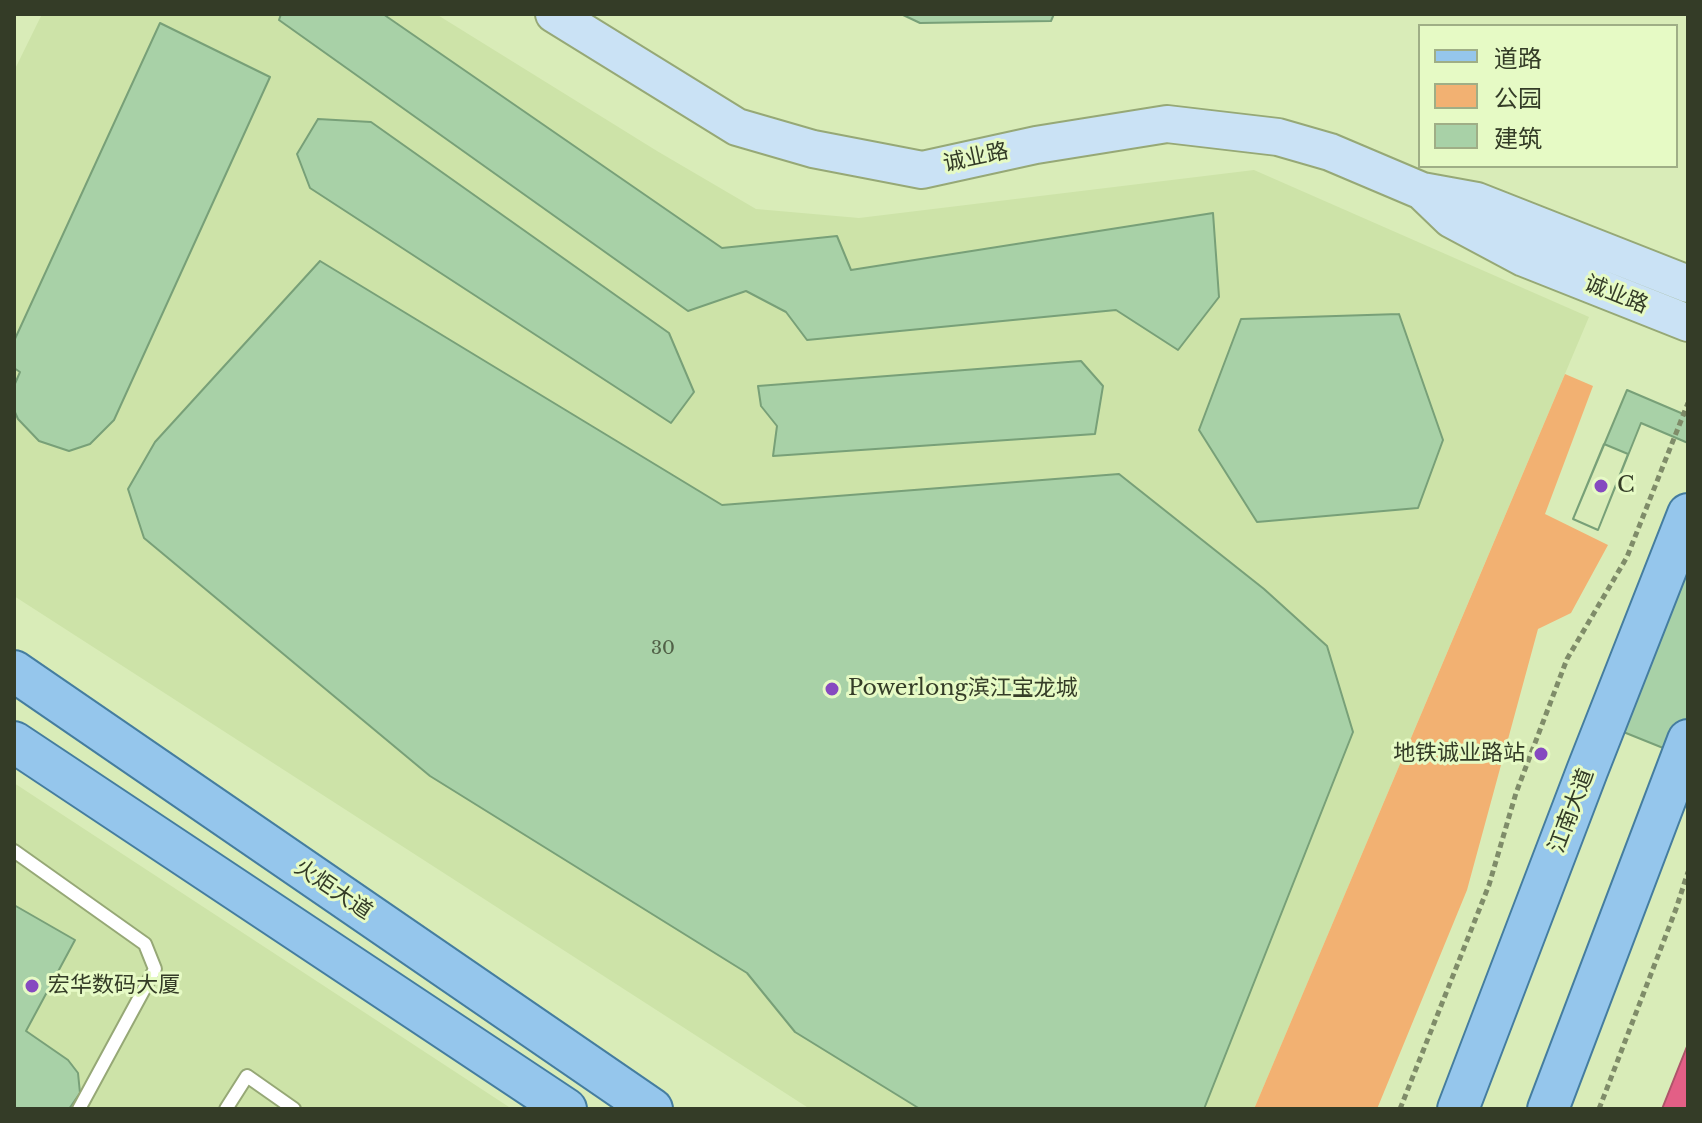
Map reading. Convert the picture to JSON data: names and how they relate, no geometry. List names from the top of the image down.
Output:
{
  "streets": {
    "main road": ["江南大道", "火炬大道"],
    "street": ["诚业路"]
  },
  "places": [
    "C",
    "Powerlong滨江宝龙城",
    "地铁诚业路站",
    "宏华数码大厦"
  ],
  "house_numbers": ["30"],
  "legend": ["道路", "公园", "建筑"]
}
